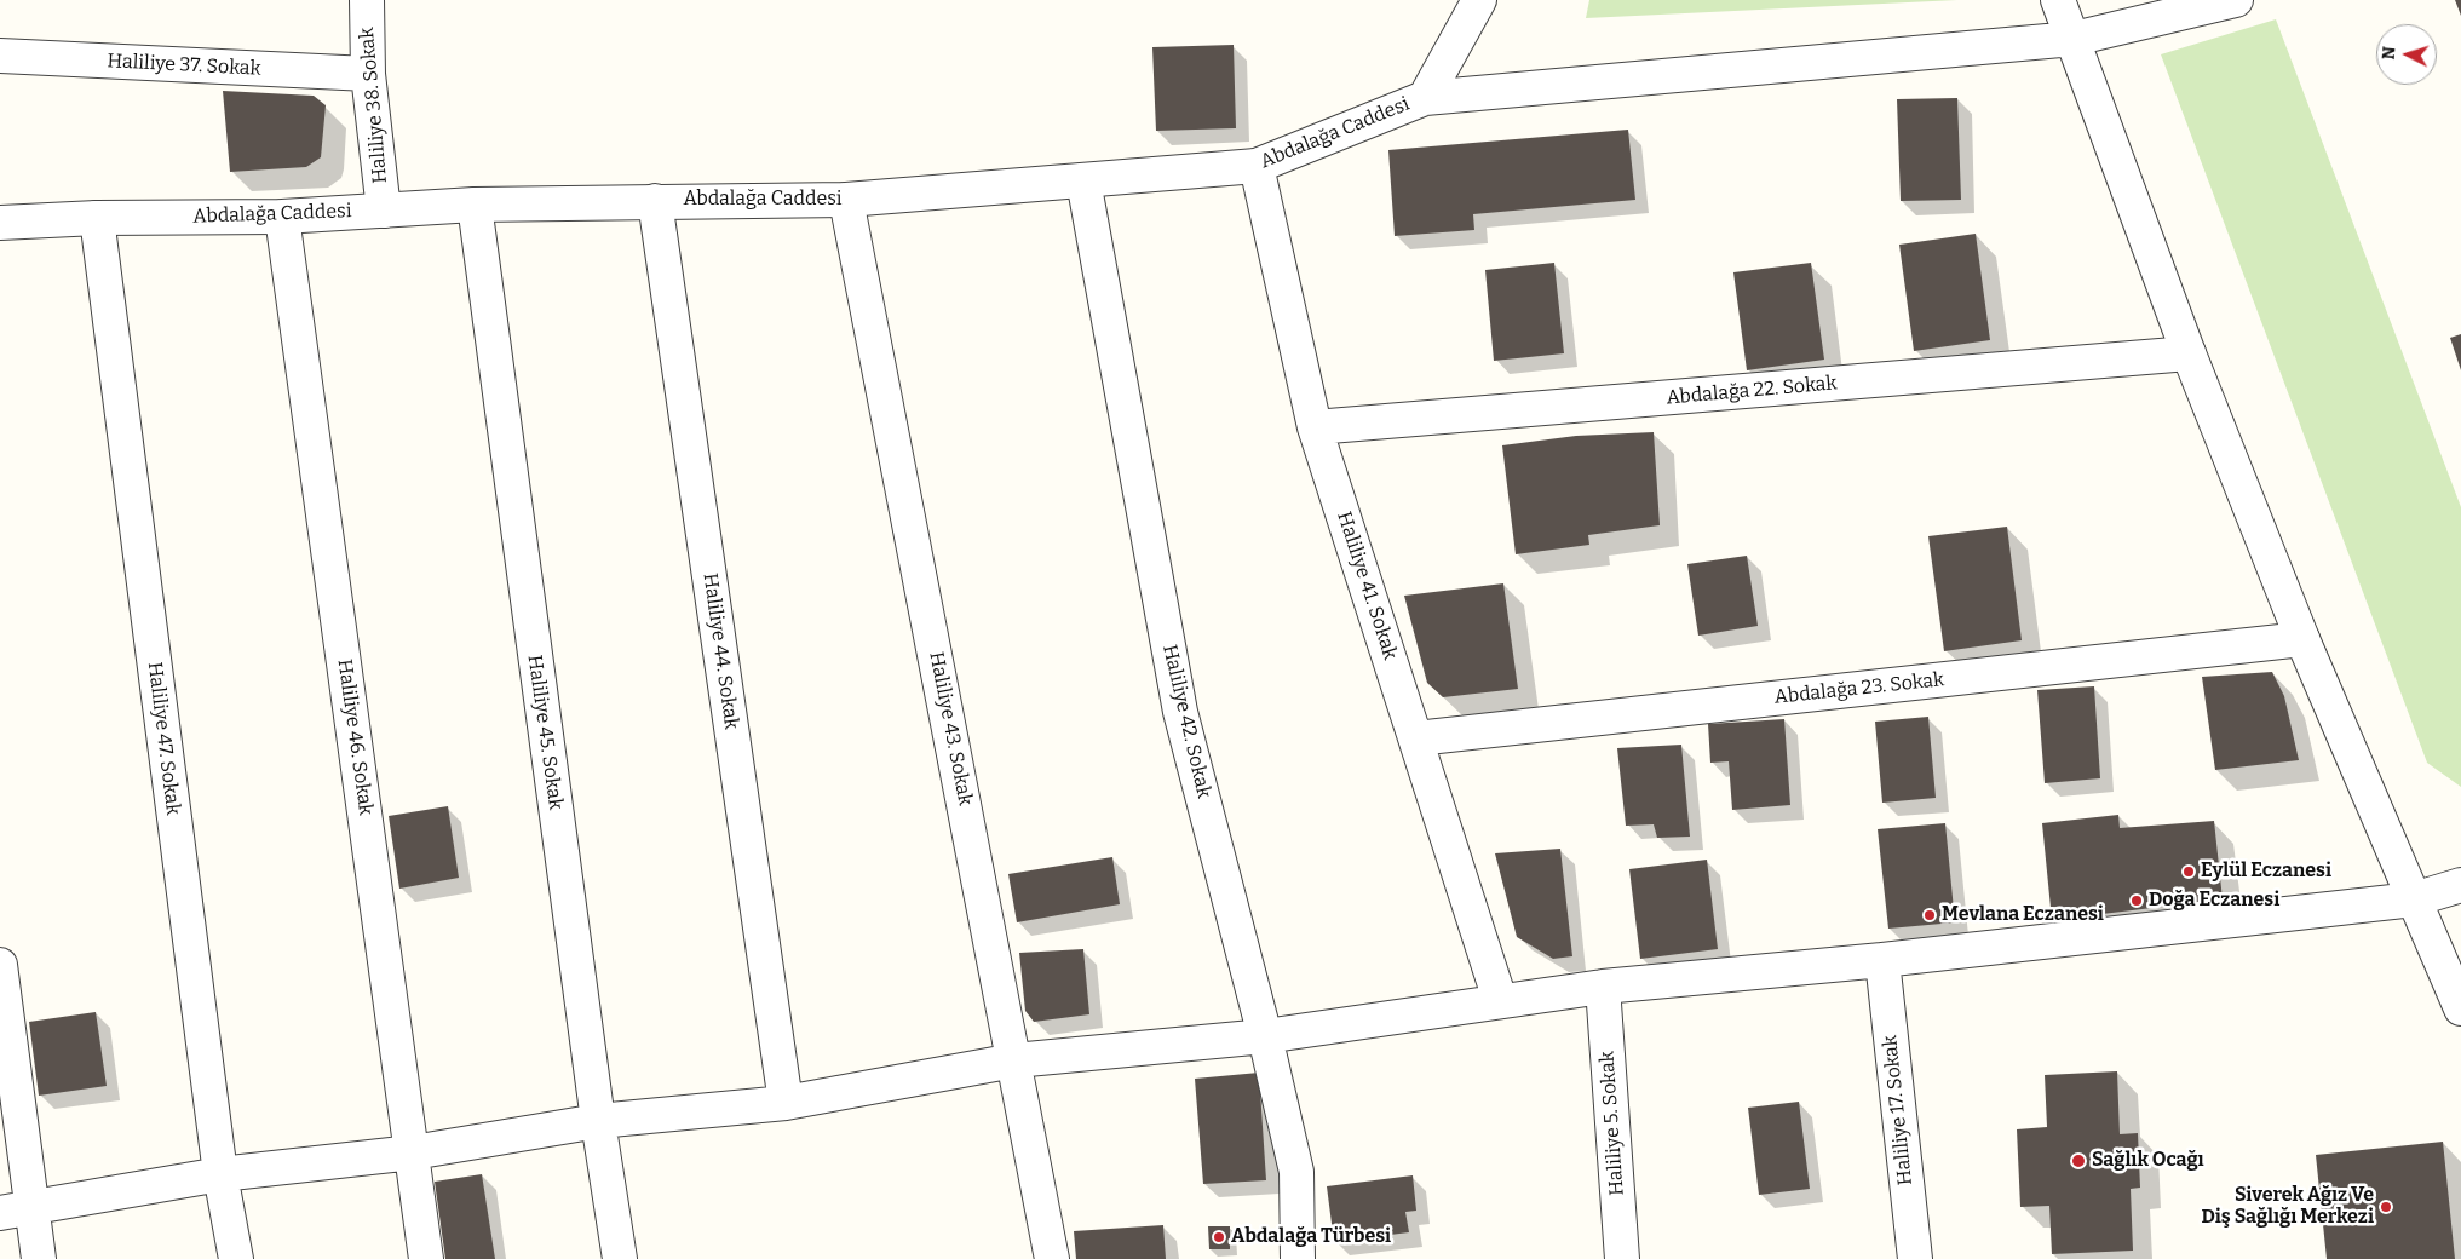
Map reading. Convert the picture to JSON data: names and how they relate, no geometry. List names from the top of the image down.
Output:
{
  "streets": {
    "street": [
      "Haliliye 37. Sokak",
      "Haliliye 38. Sokak",
      "Abdalağa Caddesi",
      "Abdalağa 22. Sokak",
      "Haliliye 41. Sokak",
      "Haliliye 44. Sokak",
      "Abdalağa 23. Sokak",
      "Haliliye 42. Sokak",
      "Haliliye 43. Sokak",
      "Haliliye 45. Sokak",
      "Haliliye 46. Sokak",
      "Haliliye 47. Sokak",
      "Haliliye 17. Sokak",
      "Haliliye 5. Sokak"
    ]
  },
  "crossings": [
    ["Haliliye 37. Sokak", "Haliliye 38. Sokak"],
    ["Haliliye 38. Sokak", "Abdalağa Caddesi"],
    ["Abdalağa Caddesi", "Haliliye 41. Sokak"],
    ["Abdalağa Caddesi", "Haliliye 44. Sokak"],
    ["Abdalağa Caddesi", "Haliliye 42. Sokak"],
    ["Abdalağa Caddesi", "Haliliye 43. Sokak"],
    ["Abdalağa Caddesi", "Haliliye 45. Sokak"],
    ["Abdalağa Caddesi", "Haliliye 46. Sokak"],
    ["Abdalağa Caddesi", "Haliliye 47. Sokak"],
    ["Abdalağa 22. Sokak", "Haliliye 41. Sokak"],
    ["Haliliye 41. Sokak", "Abdalağa 23. Sokak"]
  ],
  "places": [
    "Eylül Eczanesi",
    "Doğa Eczanesi",
    "Mevlana Eczanesi",
    "Sağlık Ocağı",
    "Siverek Ağız Ve Diş Sağlığı Merkezi",
    "Abdalağa Türbesi"
  ],
  "north": "left"
}
